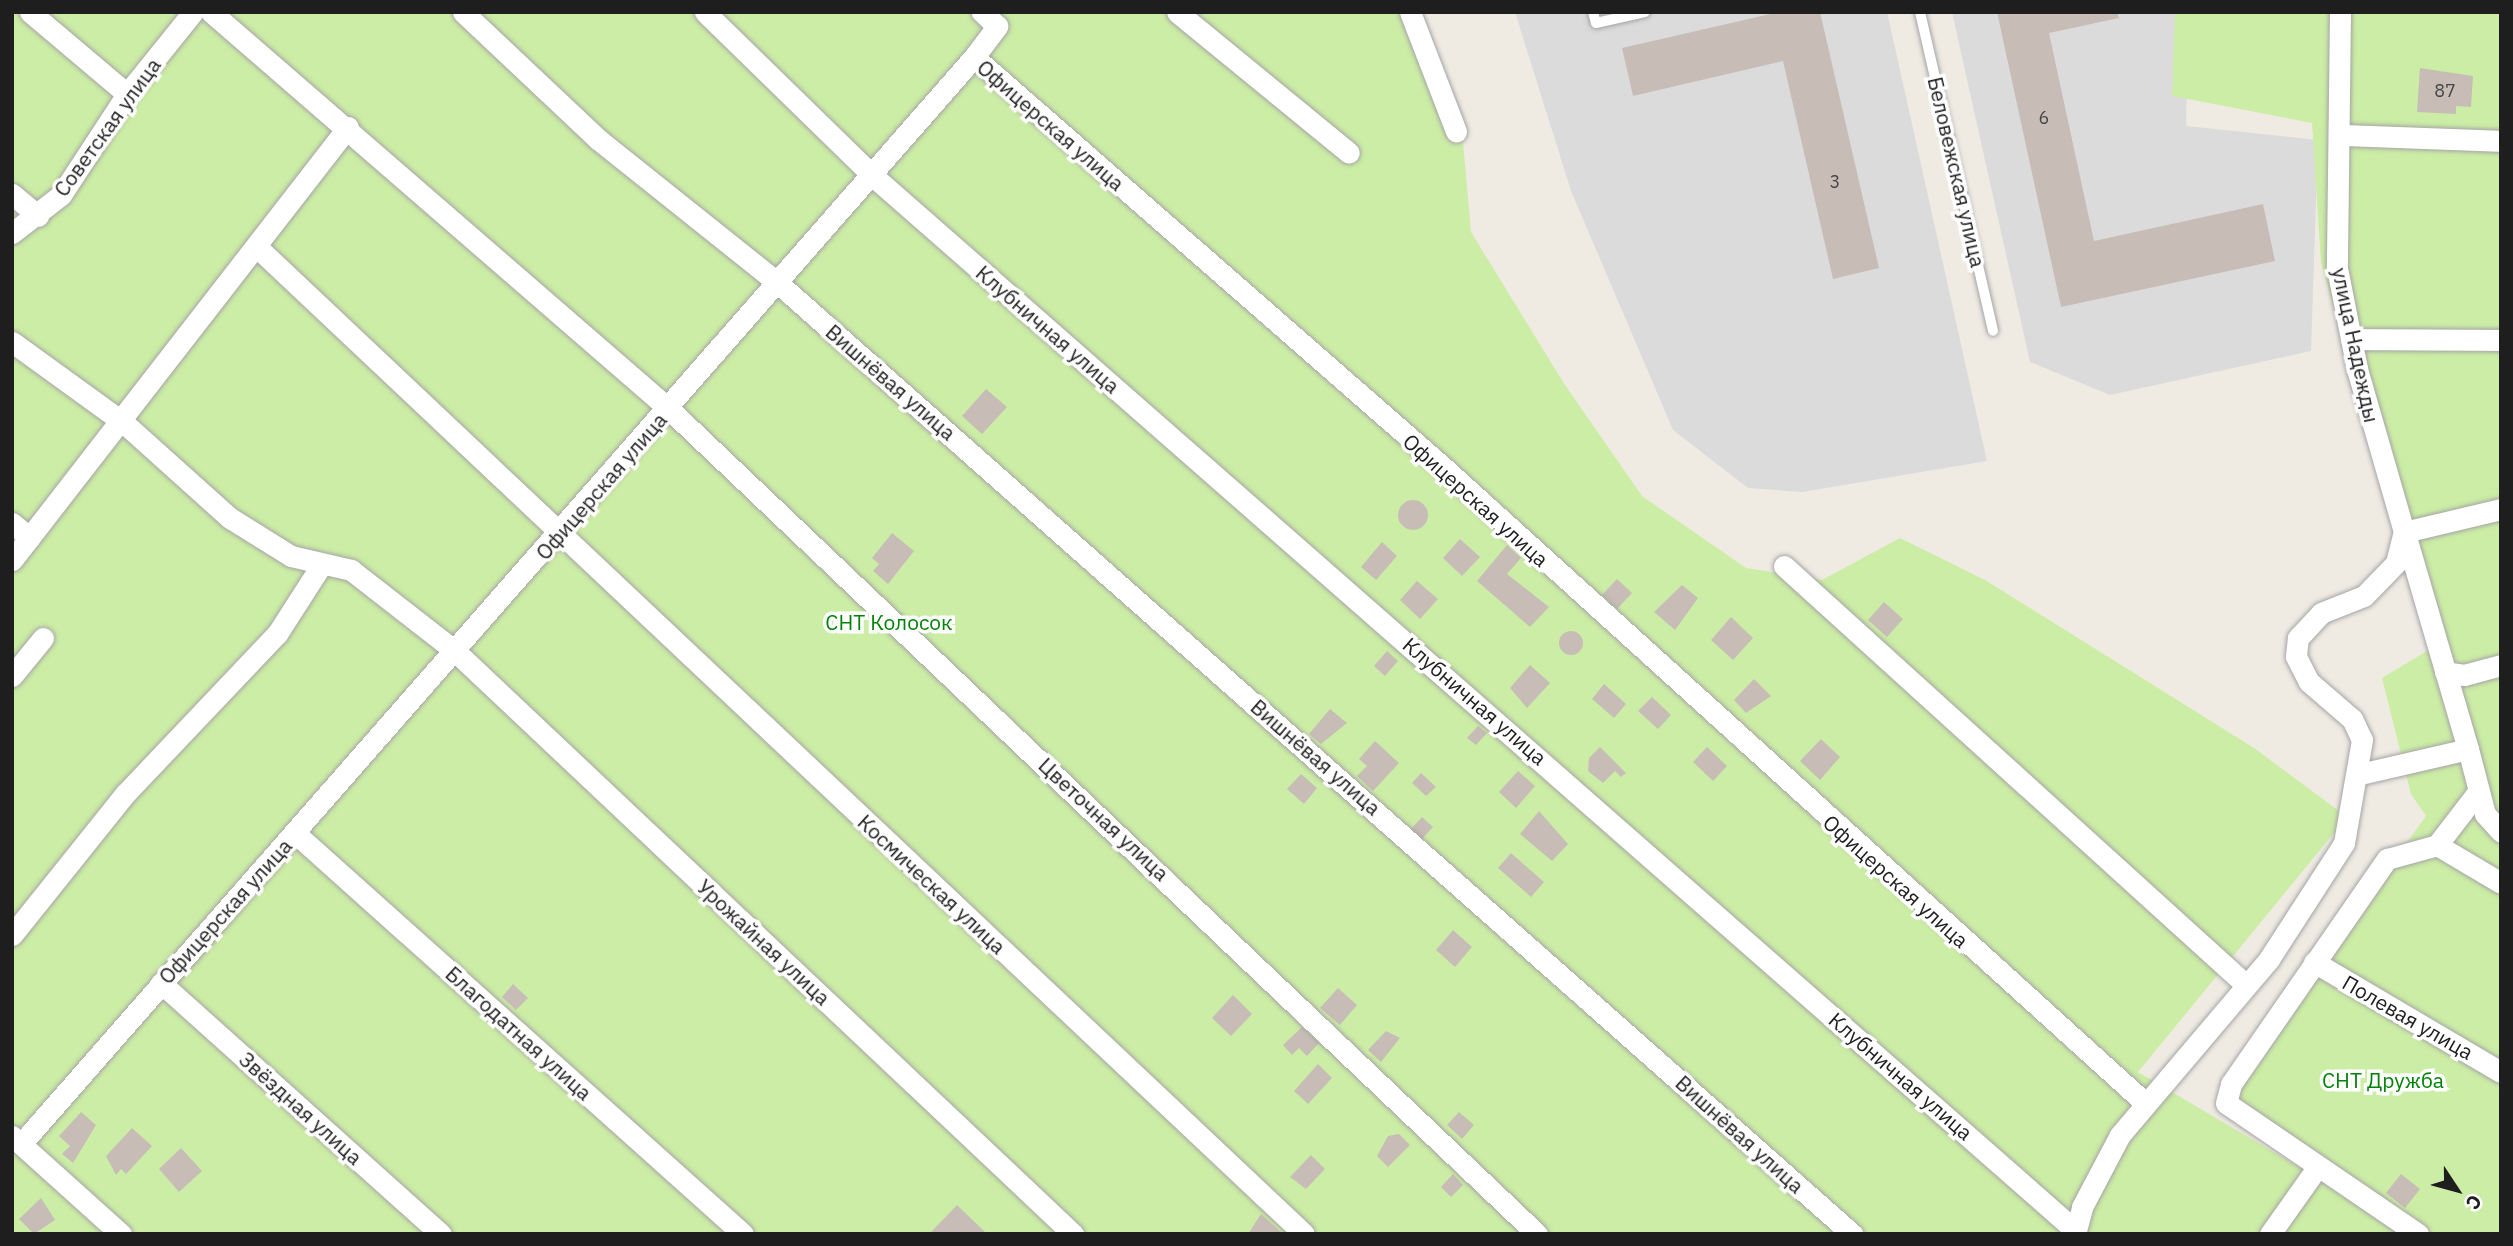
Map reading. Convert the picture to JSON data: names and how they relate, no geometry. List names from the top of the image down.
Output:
{
  "streets": {
    "street": [
      "Офицерская улица",
      "Советская улица",
      "Клубничная улица",
      "улица Надежды",
      "Вишнёвая улица",
      "Цветочная улица",
      "Космическая улица",
      "Урожайная улица",
      "Полевая улица",
      "Благодатная улица",
      "Звёздная улица"
    ],
    "lane": ["Беловежская улица"]
  },
  "crossings": [
    ["Офицерская улица", "Клубничная улица"],
    ["Офицерская улица", "Вишнёвая улица"],
    ["Офицерская улица", "Цветочная улица"],
    ["Офицерская улица", "Космическая улица"],
    ["Офицерская улица", "Урожайная улица"],
    ["Офицерская улица", "Благодатная улица"],
    ["Офицерская улица", "Звёздная улица"]
  ],
  "parks": ["СНТ Колосок", "СНТ Дружба"],
  "house_numbers": ["87", "6", "3"],
  "north": "bottom right"
}
